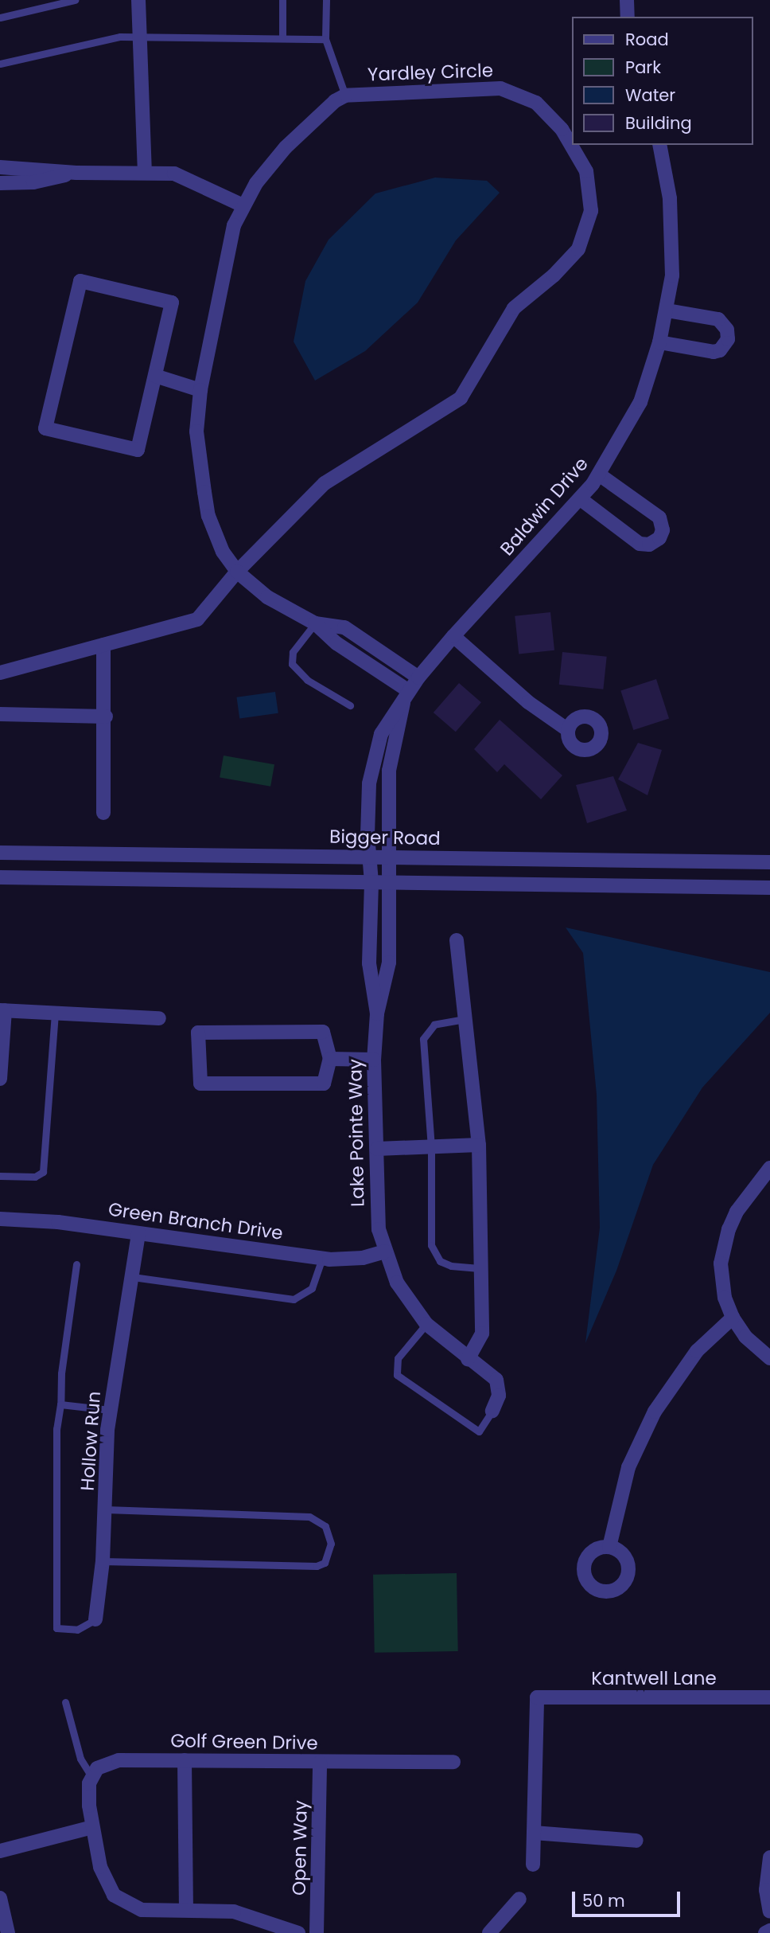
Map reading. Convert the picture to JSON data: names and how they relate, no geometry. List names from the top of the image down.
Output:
{
  "streets": {
    "street": [
      "Yardley Circle",
      "Baldwin Drive",
      "Bigger Road",
      "Lake Pointe Way",
      "Green Branch Drive",
      "Hollow Run",
      "Kantwell Lane",
      "Golf Green Drive",
      "Open Way"
    ]
  },
  "crossings": [
    ["Yardley Circle", "Baldwin Drive"],
    ["Baldwin Drive", "Bigger Road"],
    ["Baldwin Drive", "Lake Pointe Way"],
    ["Bigger Road", "Lake Pointe Way"],
    ["Lake Pointe Way", "Green Branch Drive"],
    ["Green Branch Drive", "Hollow Run"],
    ["Golf Green Drive", "Open Way"]
  ],
  "legend": [
    "Road",
    "Park",
    "Water",
    "Building"
  ],
  "scale_bar": "50 m"
}
